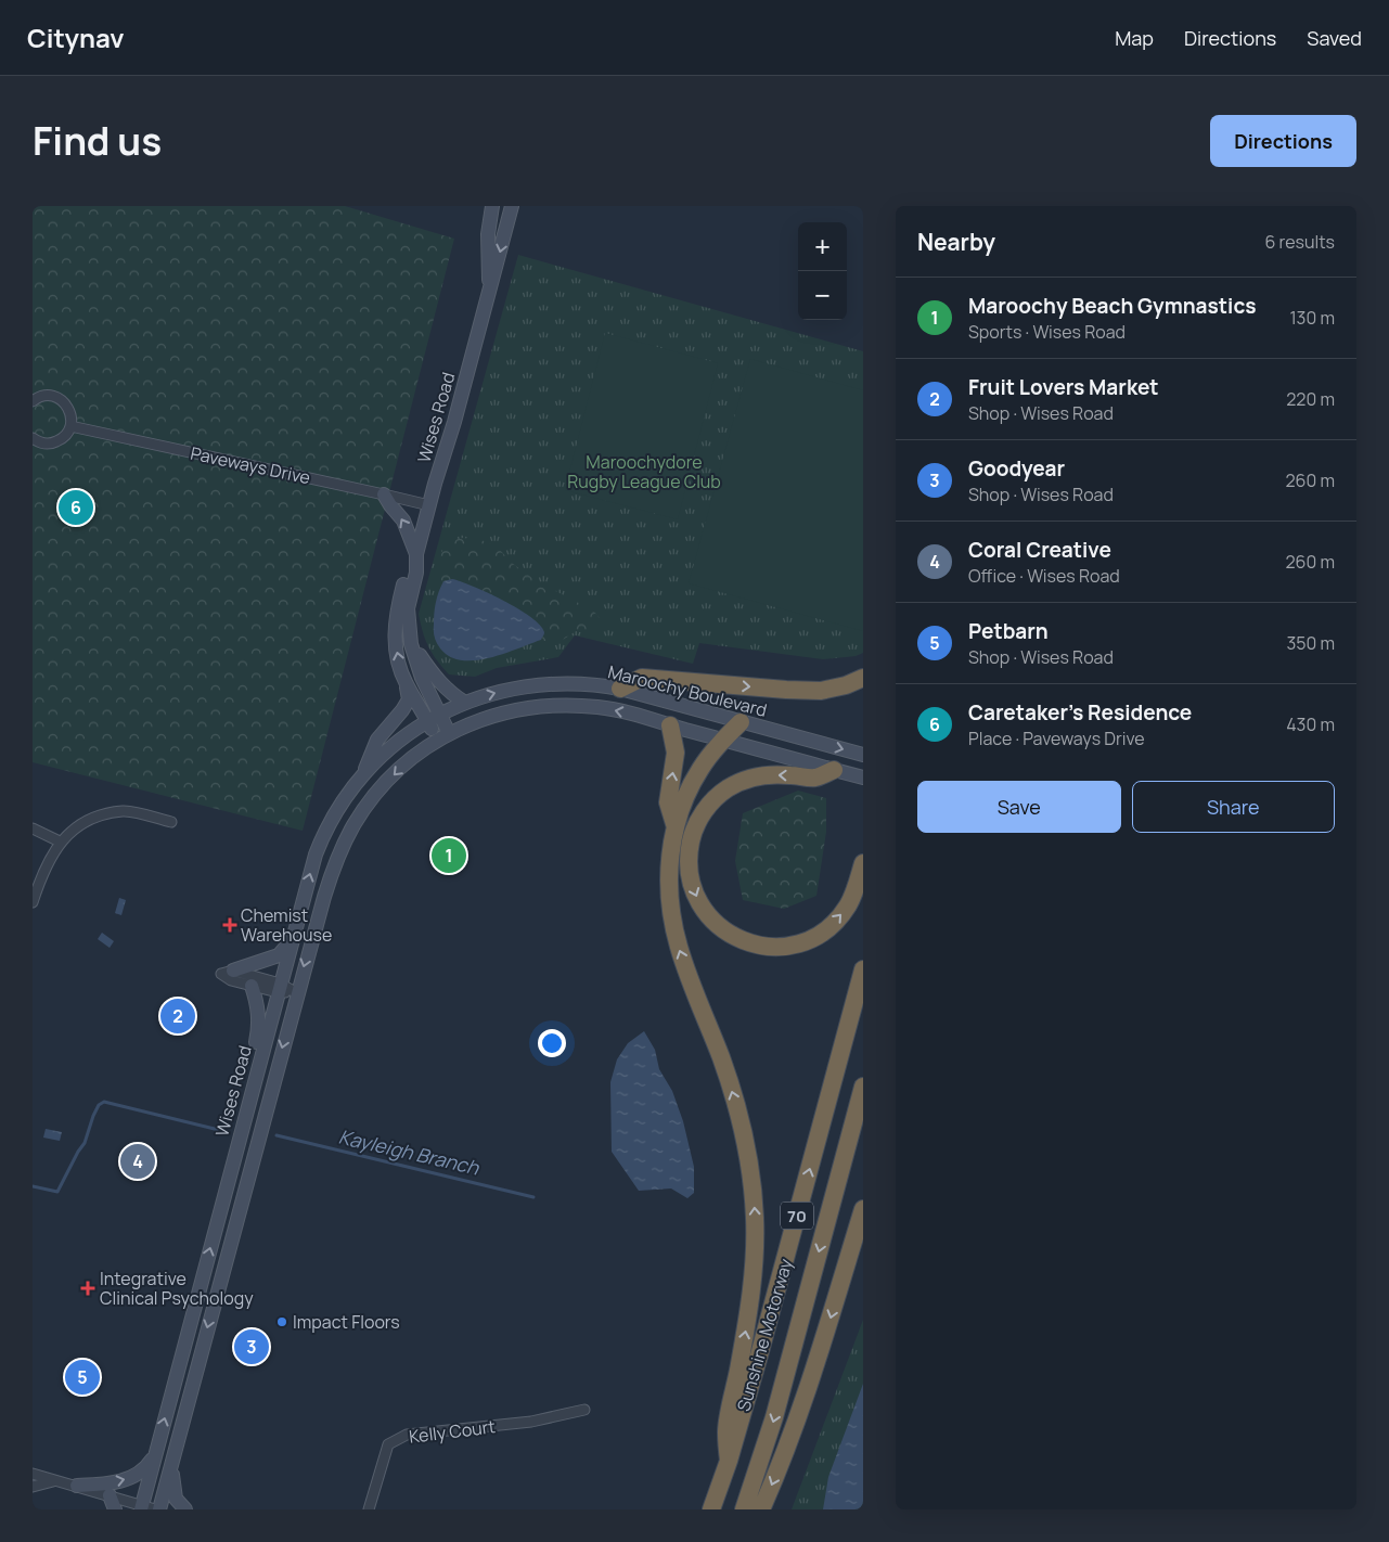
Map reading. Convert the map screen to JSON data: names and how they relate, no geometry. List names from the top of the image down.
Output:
{
  "streets": {
    "highway": ["70", "Sunshine Motorway"],
    "main road": ["Wises Road", "Maroochy Boulevard"],
    "street": ["Paveways Drive", "Kelly Court"]
  },
  "crossings": [
    ["Wises Road", "Paveways Drive"],
    ["Wises Road", "Maroochy Boulevard"]
  ],
  "water": ["Kayleigh Branch"],
  "parks": ["Maroochydore Rugby League Club"],
  "places": {
    "health": ["Chemist Warehouse", "Integrative Clinical Psychology"],
    "other": ["Impact Floors"]
  },
  "page": {
    "header": "Citynav",
    "nav": ["Map", "Directions", "Saved"],
    "title": "Find us",
    "buttons": [
      "Directions",
      ["Save", "Share"]
    ],
    "heading": ["Nearby", "6 results"],
    "map_buttons": ["+", "−"],
    "list": [
      {
        "mark": "1",
        "name": "Maroochy Beach Gymnastics",
        "note": "Sports · Wises Road",
        "value": "130 m"
      },
      {
        "mark": "2",
        "name": "Fruit Lovers Market",
        "note": "Shop · Wises Road",
        "value": "220 m"
      },
      {
        "mark": "3",
        "name": "Goodyear",
        "note": "Shop · Wises Road",
        "value": "260 m"
      },
      {
        "mark": "4",
        "name": "Coral Creative",
        "note": "Office · Wises Road",
        "value": "260 m"
      },
      {
        "mark": "5",
        "name": "Petbarn",
        "note": "Shop · Wises Road",
        "value": "350 m"
      },
      {
        "mark": "6",
        "name": "Caretaker's Residence",
        "note": "Place · Paveways Drive",
        "value": "430 m"
      }
    ],
    "pins": [
      "6",
      "1",
      "2",
      "4",
      "3",
      "5"
    ]
  }
}
